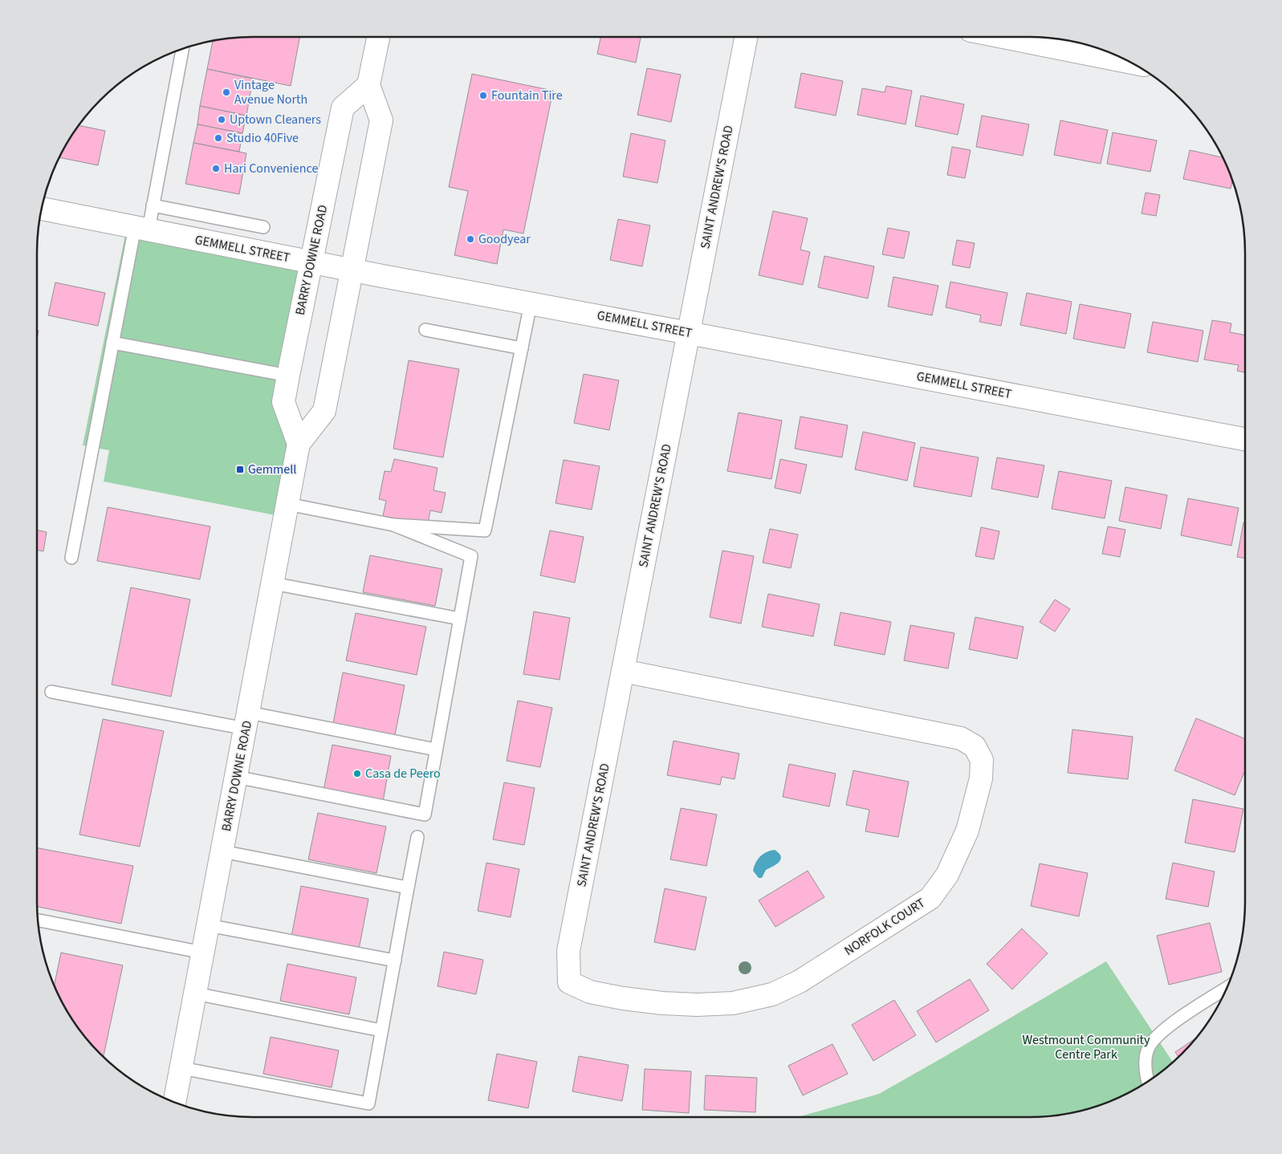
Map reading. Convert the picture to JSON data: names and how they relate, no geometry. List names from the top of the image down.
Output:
{
  "streets": {
    "street": [
      "SAINT ANDREW'S ROAD",
      "GEMMELL STREET",
      "BARRY DOWNE ROAD",
      "NORFOLK COURT"
    ]
  },
  "crossings": [
    ["SAINT ANDREW'S ROAD", "GEMMELL STREET"],
    ["SAINT ANDREW'S ROAD", "NORFOLK COURT"],
    ["GEMMELL STREET", "BARRY DOWNE ROAD"]
  ],
  "parks": ["Westmount Community Centre Park"],
  "places": {
    "other": [
      "Vintage Avenue North",
      "Fountain Tire",
      "Uptown Cleaners",
      "Studio 40Five",
      "Hari Convenience",
      "Goodyear",
      "Casa de Peero"
    ],
    "transit": ["Gemmell"]
  }
}
